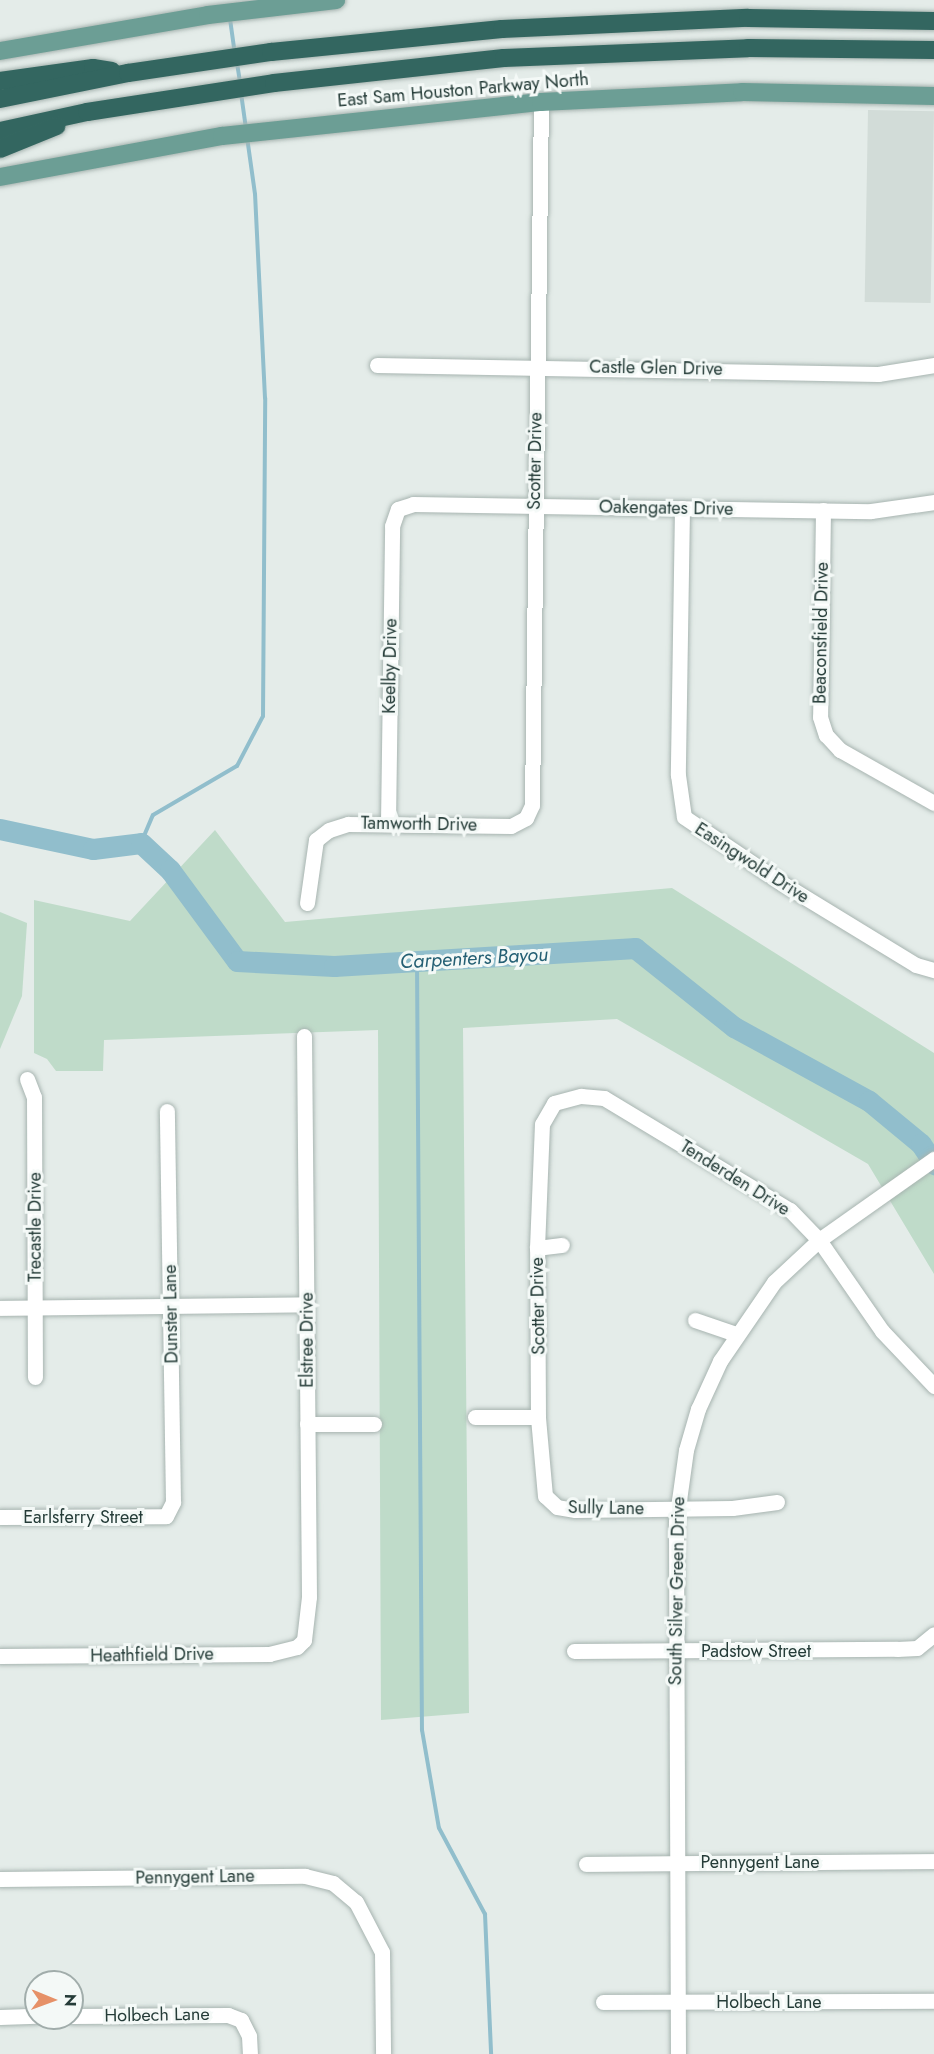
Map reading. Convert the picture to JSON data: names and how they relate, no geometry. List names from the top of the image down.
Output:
{
  "streets": {
    "highway": ["East Sam Houston Parkway North"],
    "street": [
      "Castle Glen Drive",
      "Scotter Drive",
      "Oakengates Drive",
      "Beaconsfield Drive",
      "Keelby Drive",
      "Tamworth Drive",
      "Easingwold Drive",
      "Tenderden Drive",
      "Trecastle Drive",
      "Dunster Lane",
      "Elstree Drive",
      "Sully Lane",
      "Earlsferry Street",
      "South Silver Green Drive",
      "Padstow Street",
      "Heathfield Drive",
      "Pennygent Lane",
      "Holbech Lane"
    ]
  },
  "crossings": [
    ["East Sam Houston Parkway North", "Scotter Drive"],
    ["Castle Glen Drive", "Scotter Drive"],
    ["Scotter Drive", "Oakengates Drive"],
    ["Scotter Drive", "Tamworth Drive"],
    ["Scotter Drive", "Tenderden Drive"],
    ["Scotter Drive", "Sully Lane"],
    ["Oakengates Drive", "Beaconsfield Drive"],
    ["Oakengates Drive", "Keelby Drive"],
    ["Oakengates Drive", "Easingwold Drive"],
    ["Keelby Drive", "Tamworth Drive"],
    ["Tenderden Drive", "South Silver Green Drive"],
    ["Dunster Lane", "Earlsferry Street"],
    ["Elstree Drive", "Heathfield Drive"],
    ["Sully Lane", "South Silver Green Drive"],
    ["South Silver Green Drive", "Padstow Street"],
    ["South Silver Green Drive", "Pennygent Lane"],
    ["South Silver Green Drive", "Holbech Lane"]
  ],
  "water": ["Carpenters Bayou"],
  "north": "right"
}
